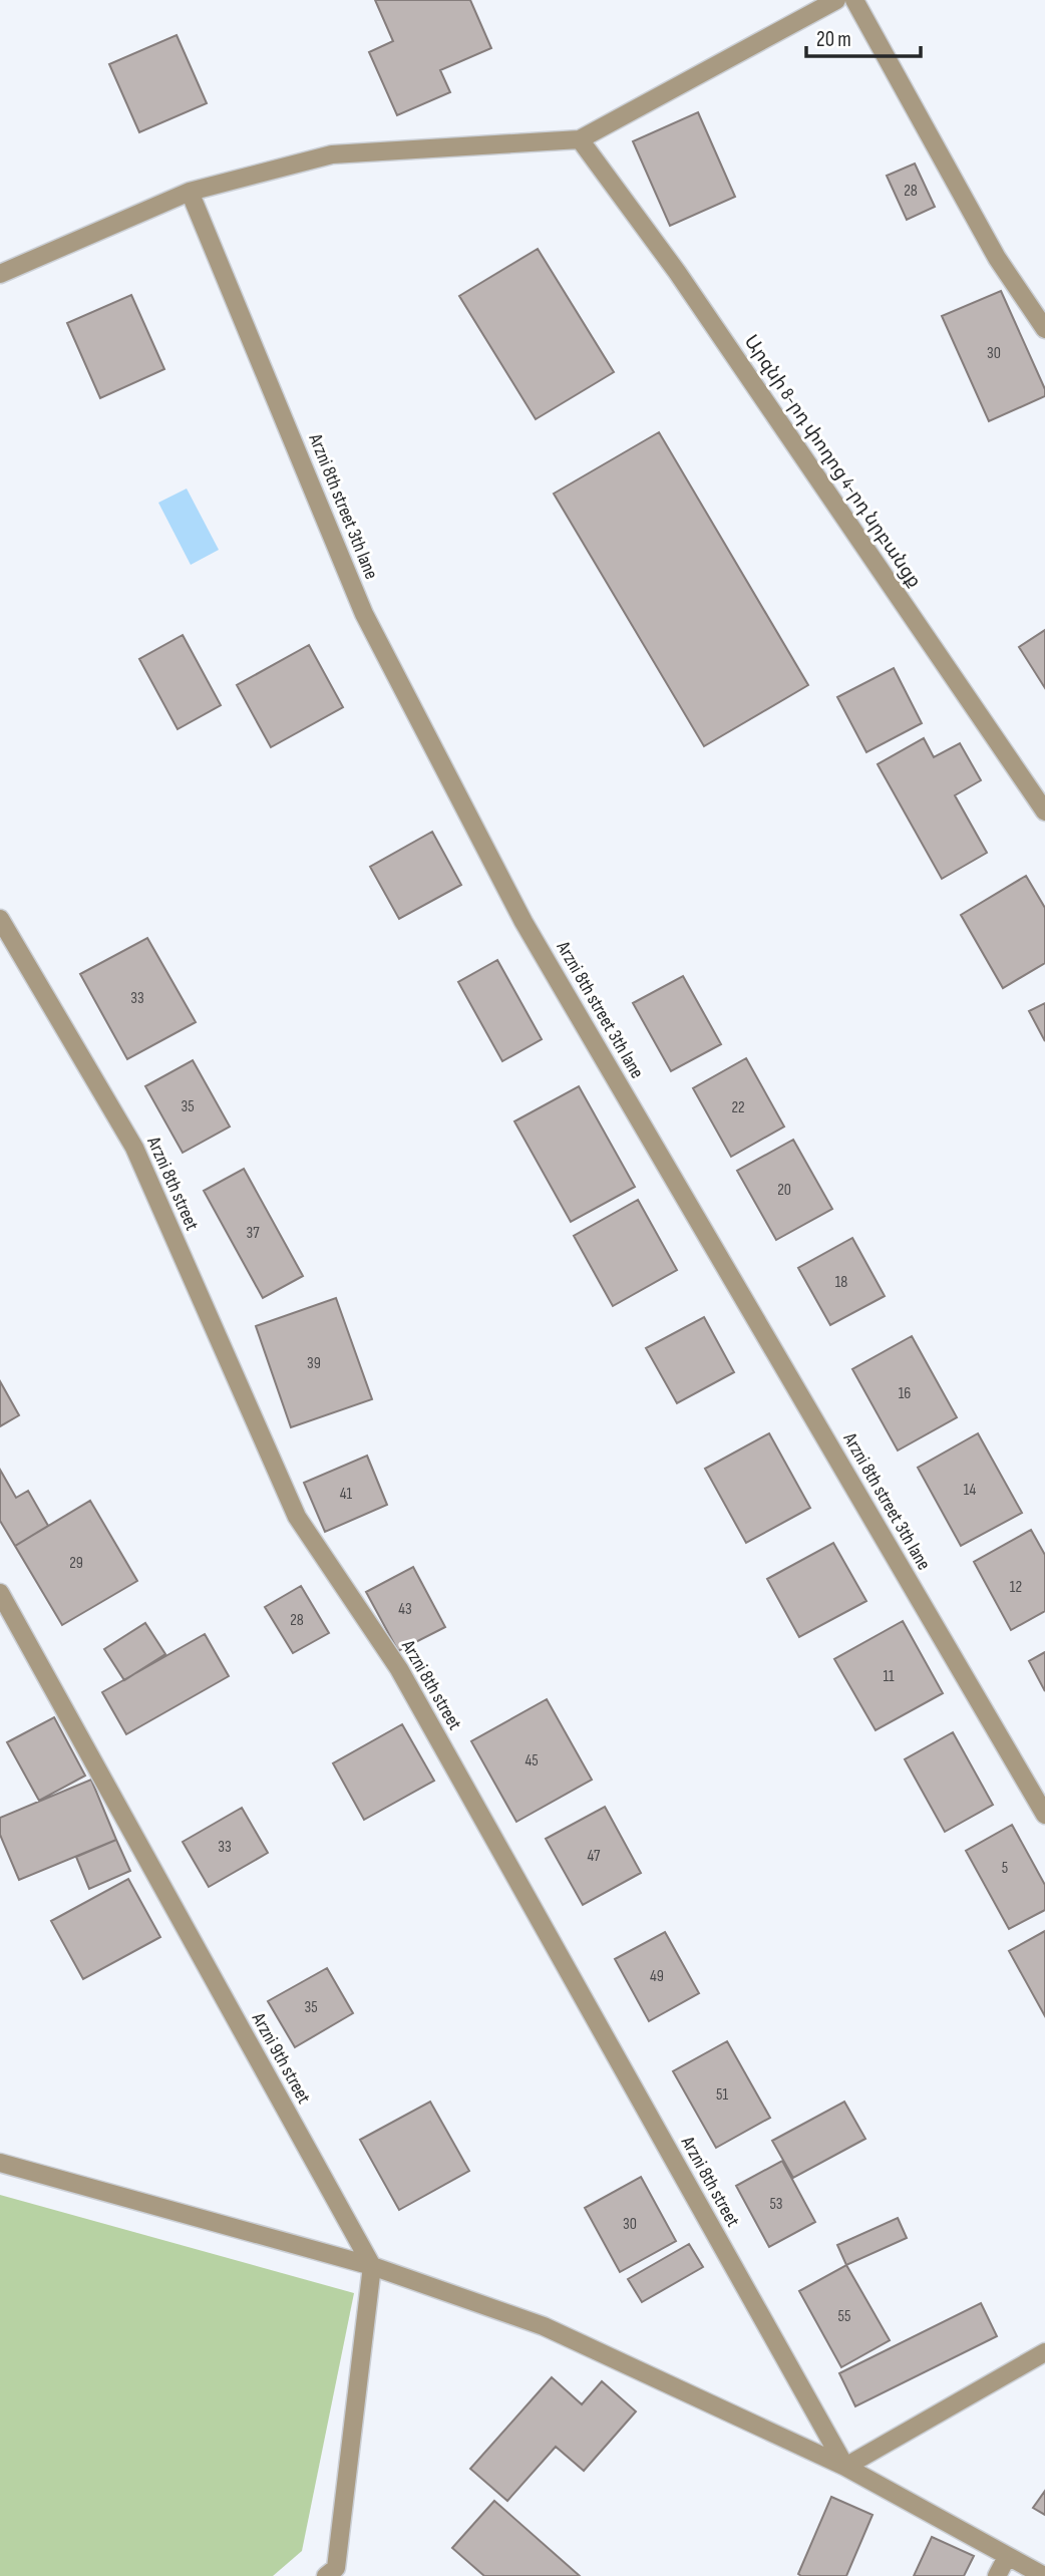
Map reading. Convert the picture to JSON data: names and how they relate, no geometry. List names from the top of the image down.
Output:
{
  "streets": {
    "street": [
      "Արզնի 8-րդ փողոց 4-րդ նրբանցք",
      "Arzni 8th street 3th lane",
      "Arzni 8th street",
      "Arzni 9th street"
    ]
  },
  "house_numbers": [
    "28",
    "30",
    "33",
    "35",
    "22",
    "20",
    "37",
    "18",
    "39",
    "16",
    "14",
    "41",
    "29",
    "12",
    "43",
    "28",
    "11",
    "45",
    "33",
    "47",
    "5",
    "49",
    "35",
    "51",
    "53",
    "30",
    "55"
  ],
  "scale_bar": "20 m"
}
